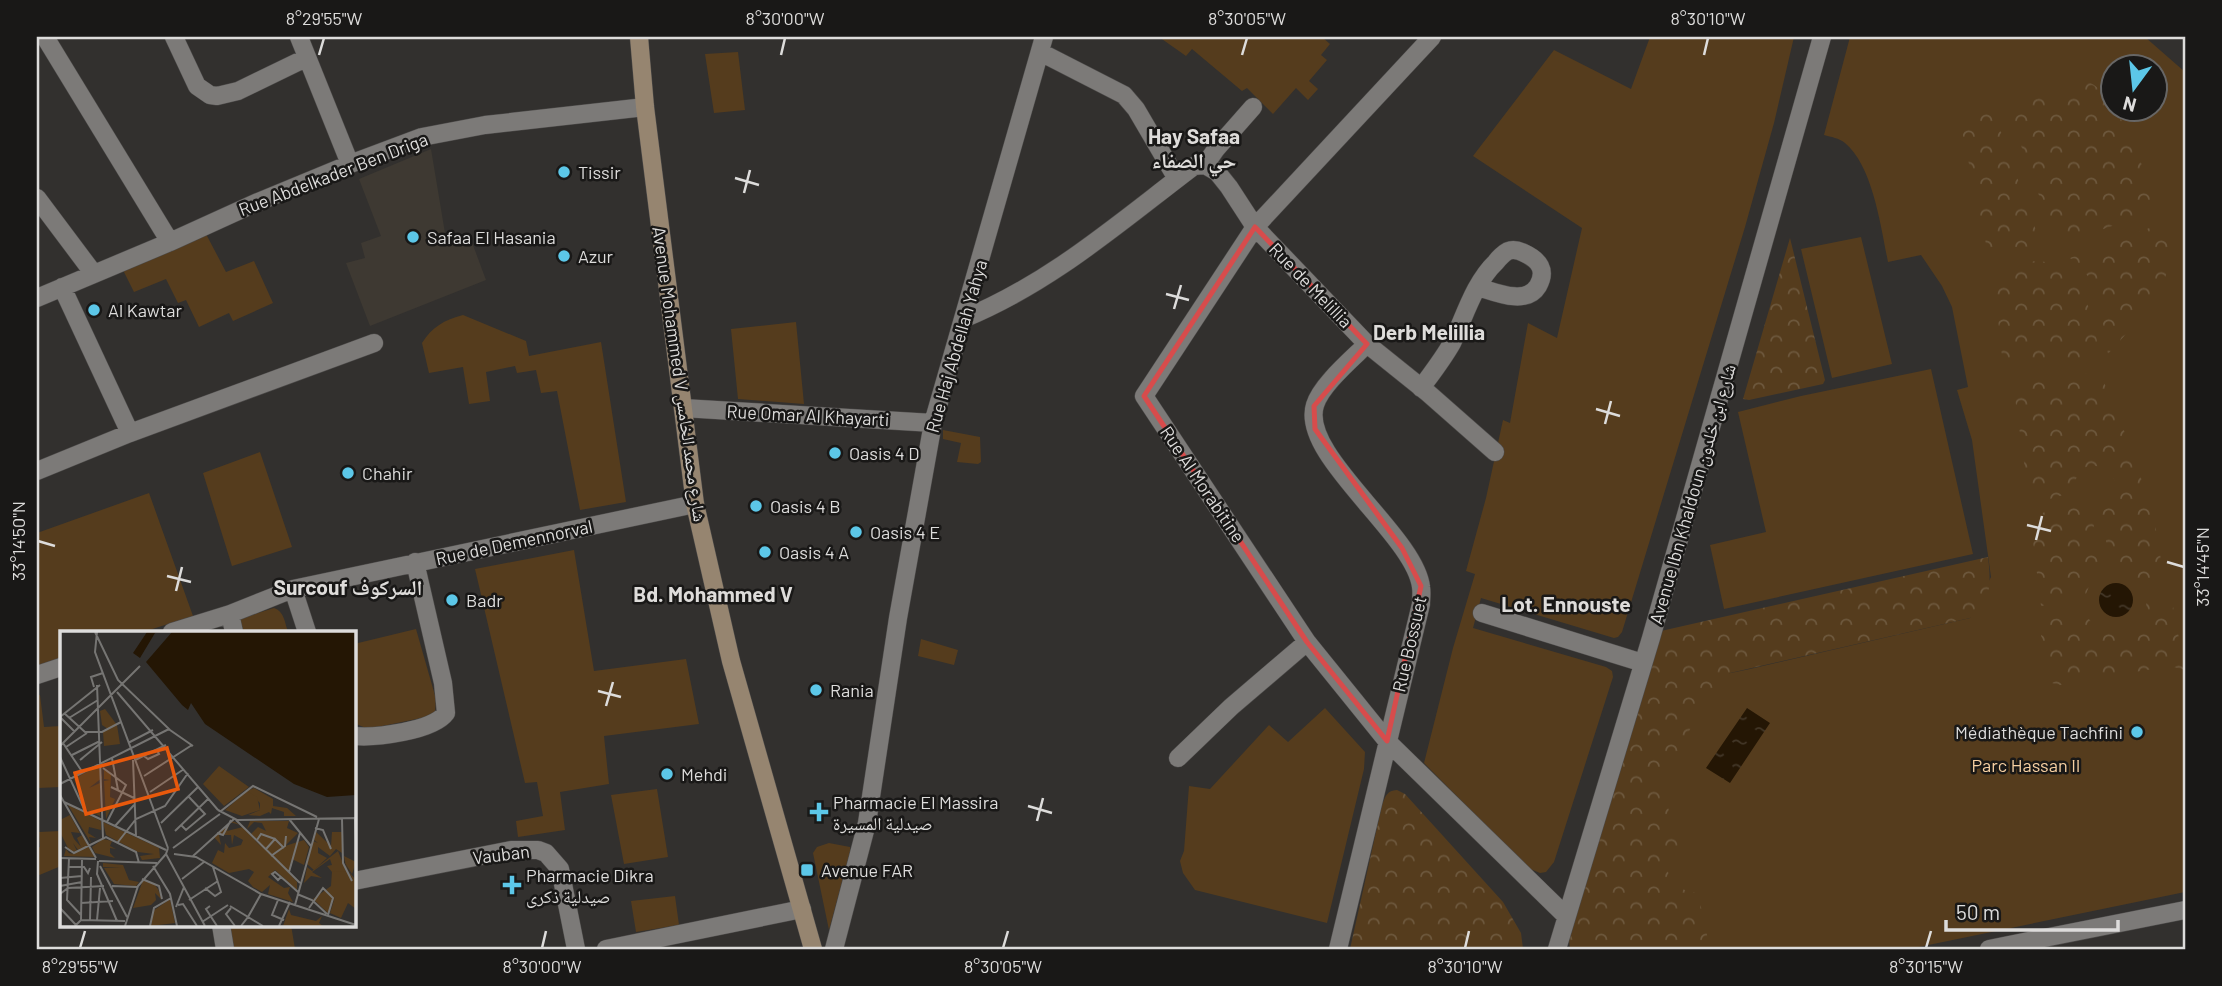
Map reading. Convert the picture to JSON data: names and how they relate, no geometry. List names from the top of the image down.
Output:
{
  "streets": {
    "street": [
      "Rue Abdelkader Ben Driga",
      "Rue de Melillia",
      "Rue Haj Abdellah Yahya",
      "Avenue Mohammed V شارع محمد الخامس",
      "Rue Omar Al Khayarti",
      "Rue Al Morabitine",
      "Avenue Ibn Khaldoun شارع ابن خلدون",
      "Rue de Demennorval",
      "Rue Bossuet",
      "Vauban"
    ]
  },
  "crossings": [
    ["Rue Abdelkader Ben Driga", "Avenue Mohammed V شارع محمد الخامس"],
    ["Rue de Melillia", "Rue Al Morabitine"],
    ["Rue de Melillia", "Rue Bossuet"],
    ["Rue Haj Abdellah Yahya", "Rue Omar Al Khayarti"],
    ["Avenue Mohammed V شارع محمد الخامس", "Rue Omar Al Khayarti"],
    ["Avenue Mohammed V شارع محمد الخامس", "Rue de Demennorval"],
    ["Rue Al Morabitine", "Avenue Ibn Khaldoun شارع ابن خلدون"],
    ["Rue Al Morabitine", "Rue Bossuet"]
  ],
  "districts": [
    "Hay Safaa حي الصفاء",
    "Derb Melillia",
    "Surcouf السركوف",
    "Bd. Mohammed V",
    "Lot. Ennouste"
  ],
  "parks": ["Parc Hassan II"],
  "places": {
    "other": [
      "Tissir",
      "Safaa El Hasania",
      "Azur",
      "Al Kawtar",
      "Oasis 4 D",
      "Chahir",
      "Oasis 4 B",
      "Oasis 4 E",
      "Oasis 4 A",
      "Badr",
      "Rania",
      "Médiathèque Tachfini",
      "Mehdi"
    ],
    "health": ["Pharmacie El Massira صيدلية المسيرة", "Pharmacie Dikra صيدلية ذكرى"],
    "transit": ["Avenue FAR"]
  },
  "scale_bar": "50 m",
  "north": "bottom",
  "coordinates": [
    "8°29'55\"W",
    "8°30'00\"W",
    "8°30'05\"W",
    "8°30'10\"W",
    "33°14'50\"N",
    "33°14'45\"N",
    "8°30'15\"W"
  ]
}
